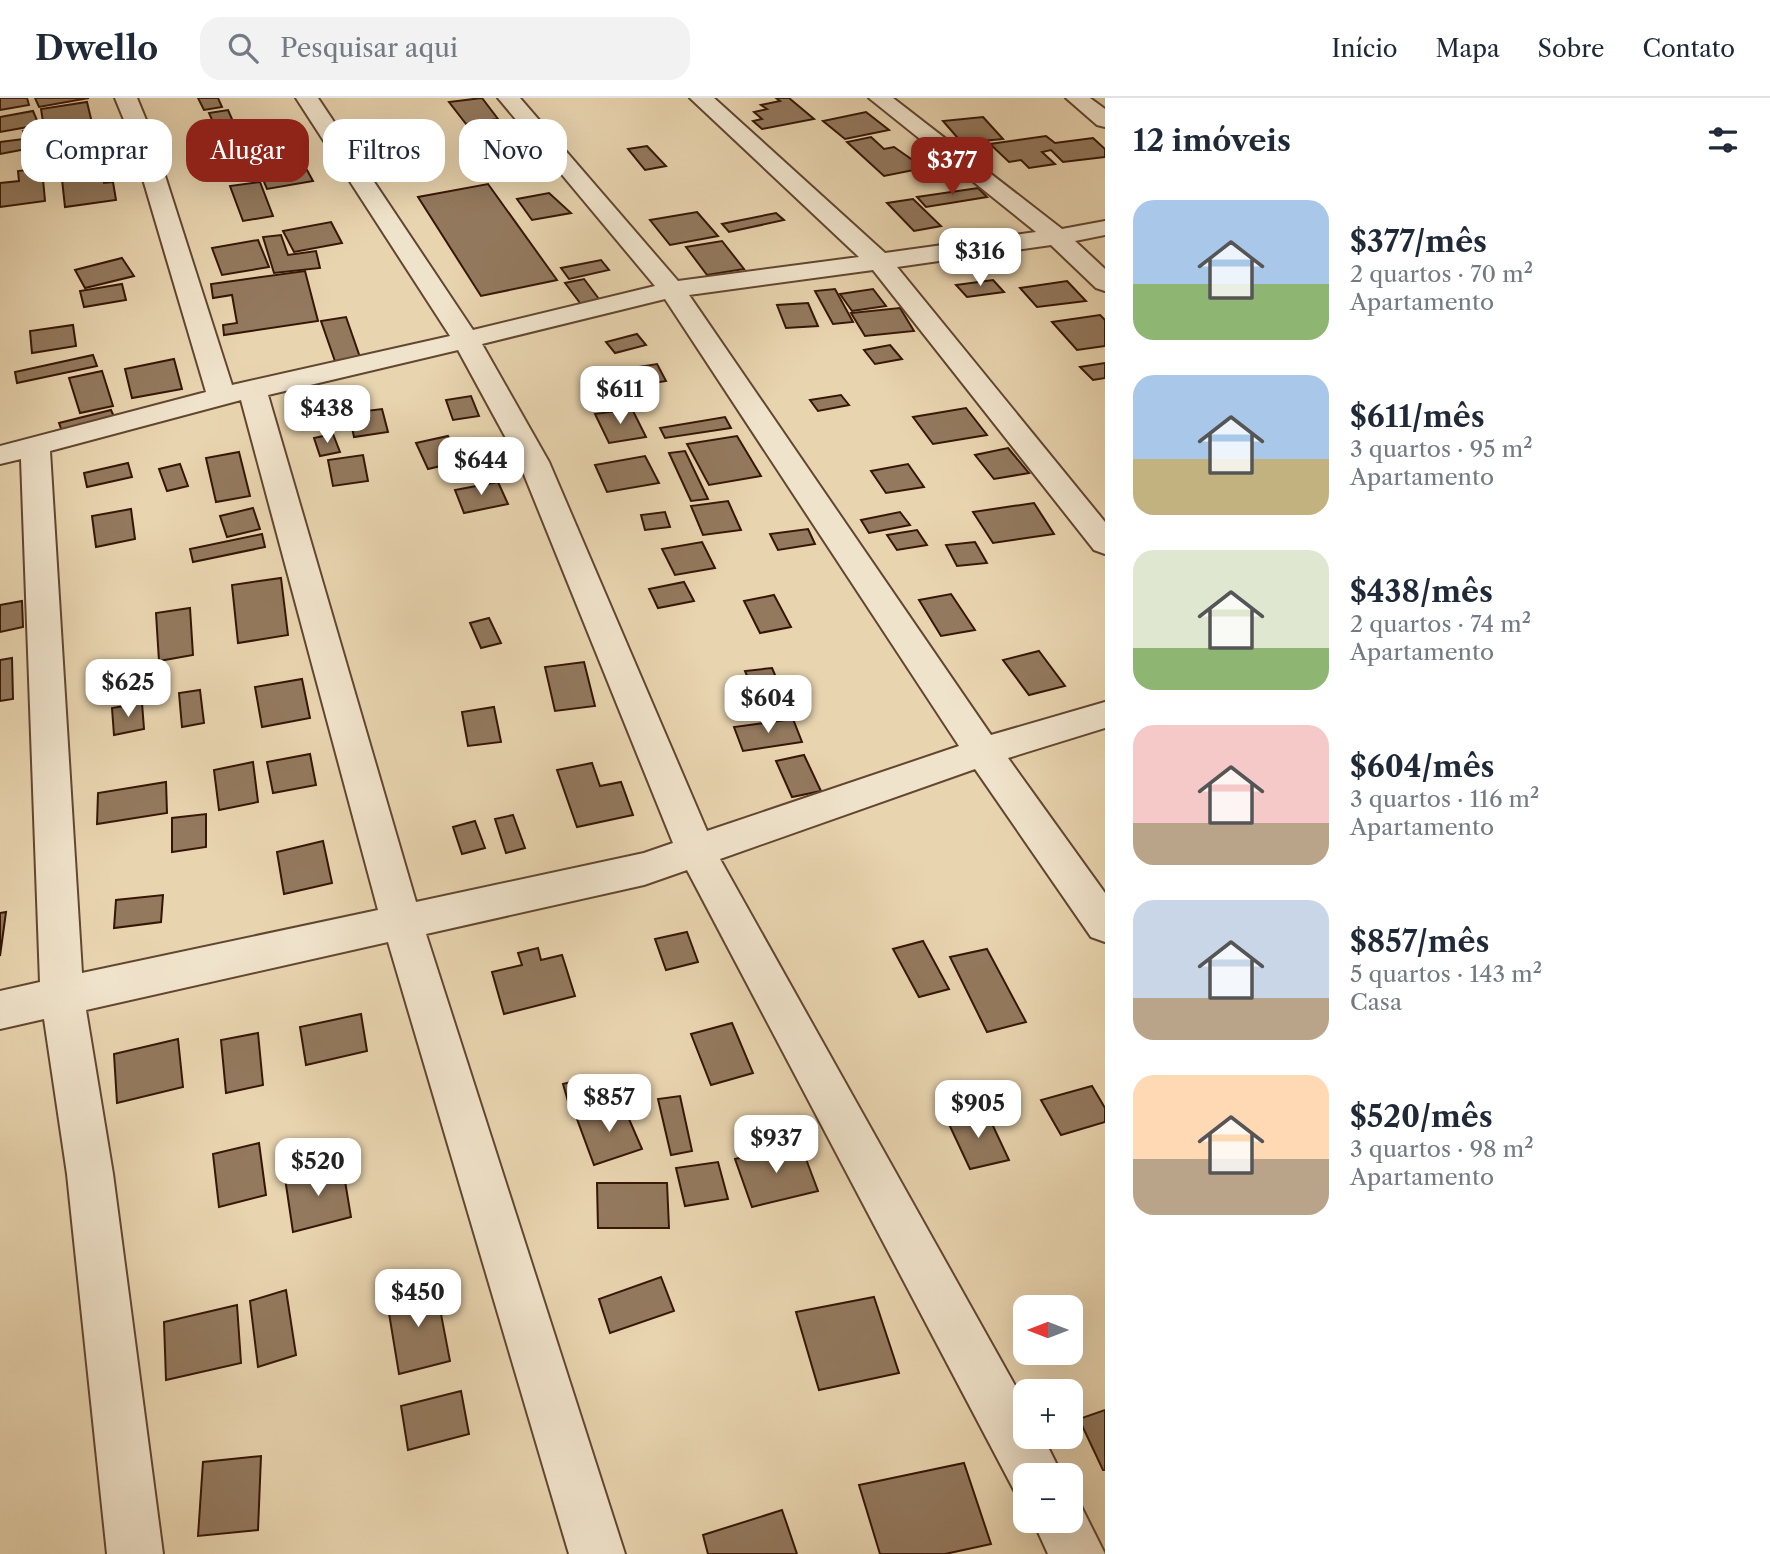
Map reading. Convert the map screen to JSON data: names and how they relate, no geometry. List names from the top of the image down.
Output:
{
  "north": "left",
  "page": {
    "header": "Dwello",
    "search": "Pesquisar aqui",
    "nav": [
      "Início",
      "Mapa",
      "Sobre",
      "Contato"
    ],
    "heading": "12 imóveis",
    "chip": [
      "Comprar",
      "Alugar",
      "Filtros",
      "Novo"
    ],
    "price": [
      "$377",
      "$316",
      "$611",
      "$438",
      "$644",
      "$625",
      "$604",
      "$857",
      "$905",
      "$937",
      "$520",
      "$450"
    ],
    "list": [
      {
        "name": "$377/mês",
        "note": "2 quartos · 70 m² · Apartamento"
      },
      {
        "name": "$611/mês",
        "note": "3 quartos · 95 m² · Apartamento"
      },
      {
        "name": "$438/mês",
        "note": "2 quartos · 74 m² · Apartamento"
      },
      {
        "name": "$604/mês",
        "note": "3 quartos · 116 m² · Apartamento"
      },
      {
        "name": "$857/mês",
        "note": "5 quartos · 143 m² · Casa"
      },
      {
        "name": "$520/mês",
        "note": "3 quartos · 98 m² · Apartamento"
      }
    ],
    "map_buttons": ["+", "−"]
  }
}
